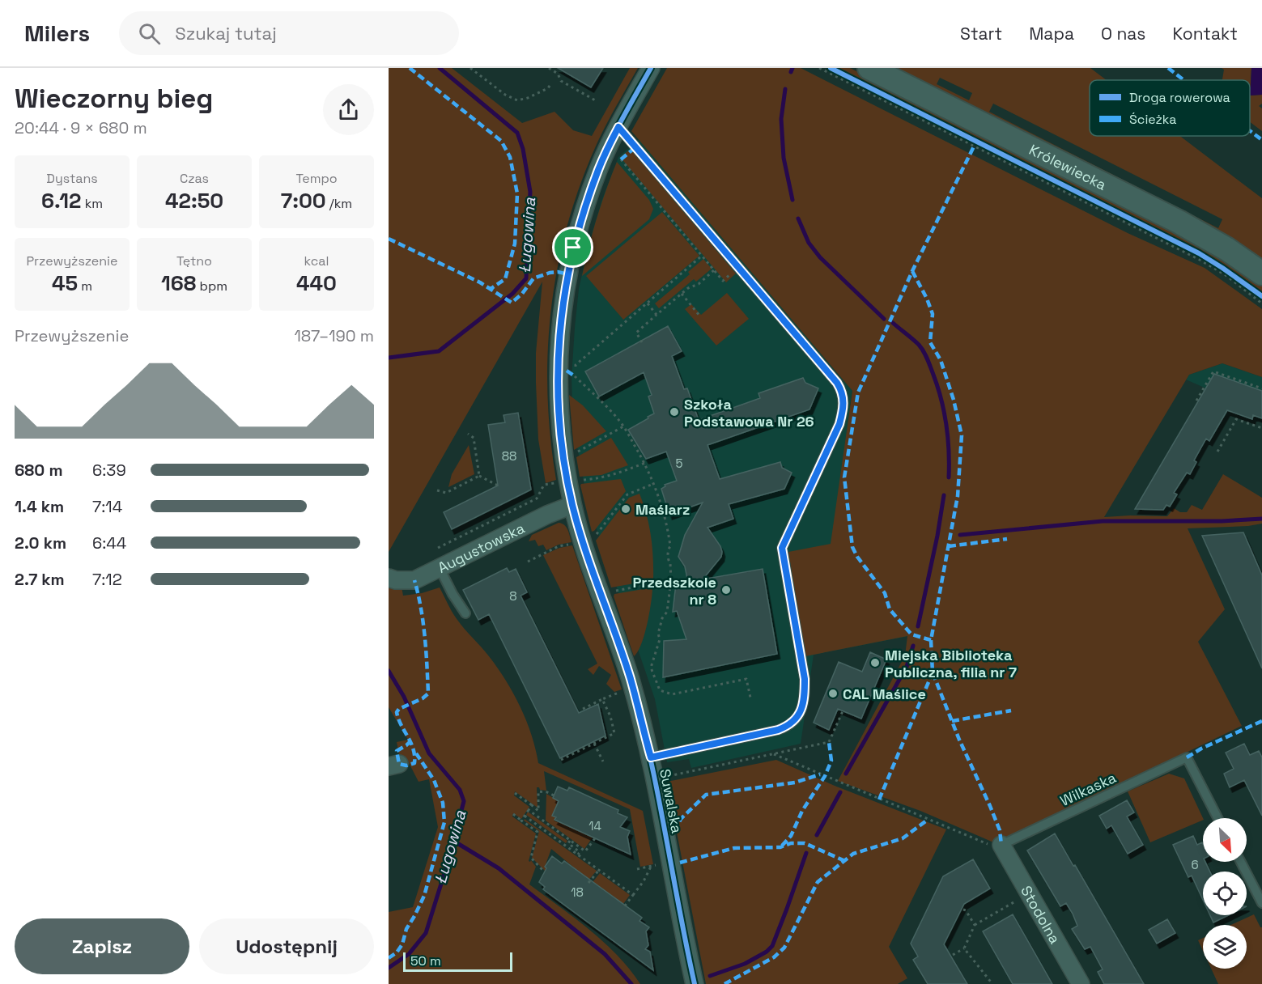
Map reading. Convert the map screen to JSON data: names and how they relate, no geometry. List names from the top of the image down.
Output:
{
  "streets": {
    "street": [
      "Królewiecka",
      "Augustowska",
      "Suwalska",
      "Stodolna"
    ],
    "lane": ["Wilkaska"]
  },
  "crossings": [
    ["Augustowska", "Suwalska"],
    ["Wilkaska", "Stodolna"]
  ],
  "water": ["Ługowina"],
  "places": [
    "Szkoła Podstawowa Nr 26",
    "Maślarz",
    "Przedszkole nr 8",
    "Miejska Biblioteka Publiczna, filia nr 7",
    "CAL Maślice"
  ],
  "house_numbers": [
    "88",
    "5",
    "8",
    "14",
    "6",
    "18"
  ],
  "legend": ["Droga rowerowa", "Ścieżka"],
  "scale_bar": "50 m",
  "north": "bottom right",
  "page": {
    "header": "Milers",
    "search": "Szukaj tutaj",
    "nav": [
      "Start",
      "Mapa",
      "O nas",
      "Kontakt"
    ],
    "heading": ["Wieczorny bieg", "20:44 · 9 × 680 m"],
    "stats": [
      ["Dystans", "6.12 km"],
      ["Czas", "42:50"],
      ["Tempo", "7:00 /km"],
      ["Przewyższenie", "45 m"],
      ["Tętno", "168 bpm"],
      ["kcal", "440"]
    ],
    "chart": ["Przewyższenie", "187–190 m"],
    "list": [
      {
        "name": "680 m",
        "note": "6:39"
      },
      {
        "name": "1.4 km",
        "note": "7:14"
      },
      {
        "name": "2.0 km",
        "note": "6:44"
      },
      {
        "name": "2.7 km",
        "note": "7:12"
      }
    ],
    "buttons": ["Zapisz", "Udostępnij"],
    "scale": "50 m"
  }
}
